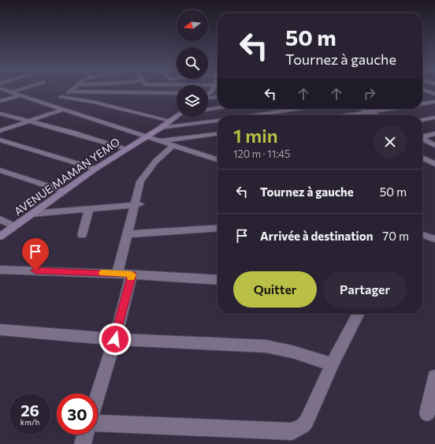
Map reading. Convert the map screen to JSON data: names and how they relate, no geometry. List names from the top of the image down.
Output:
{
  "streets": {
    "street": ["AVENUE MAMAN YEMO"]
  },
  "north": "left",
  "page": {
    "turn": ["50 m", "Tournez à gauche"],
    "heading": ["1 min", "120 m · 11:45"],
    "list": [
      {
        "name": "Tournez à gauche",
        "value": "50 m"
      },
      {
        "name": "Arrivée à destination",
        "value": "70 m"
      }
    ],
    "buttons": ["Quitter", "Partager"],
    "speed": "26 km/h",
    "limit": "30"
  }
}
